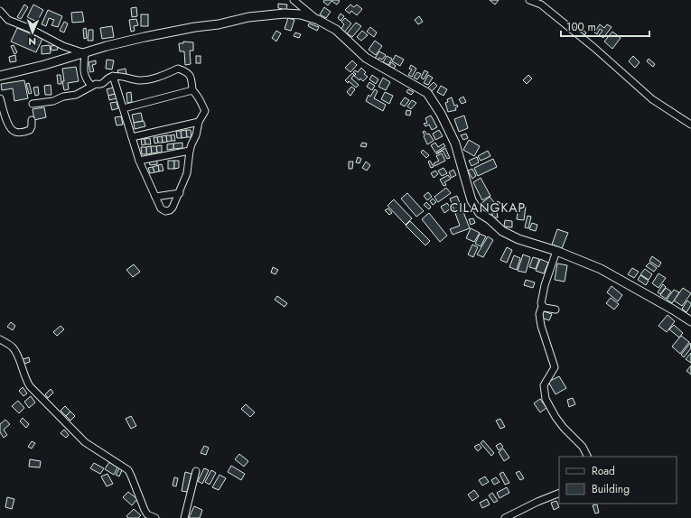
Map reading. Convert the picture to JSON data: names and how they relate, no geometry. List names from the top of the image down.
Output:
{
  "districts": ["CILANGKAP"],
  "legend": ["Road", "Building"],
  "scale_bar": "100 m",
  "north": "bottom"
}
